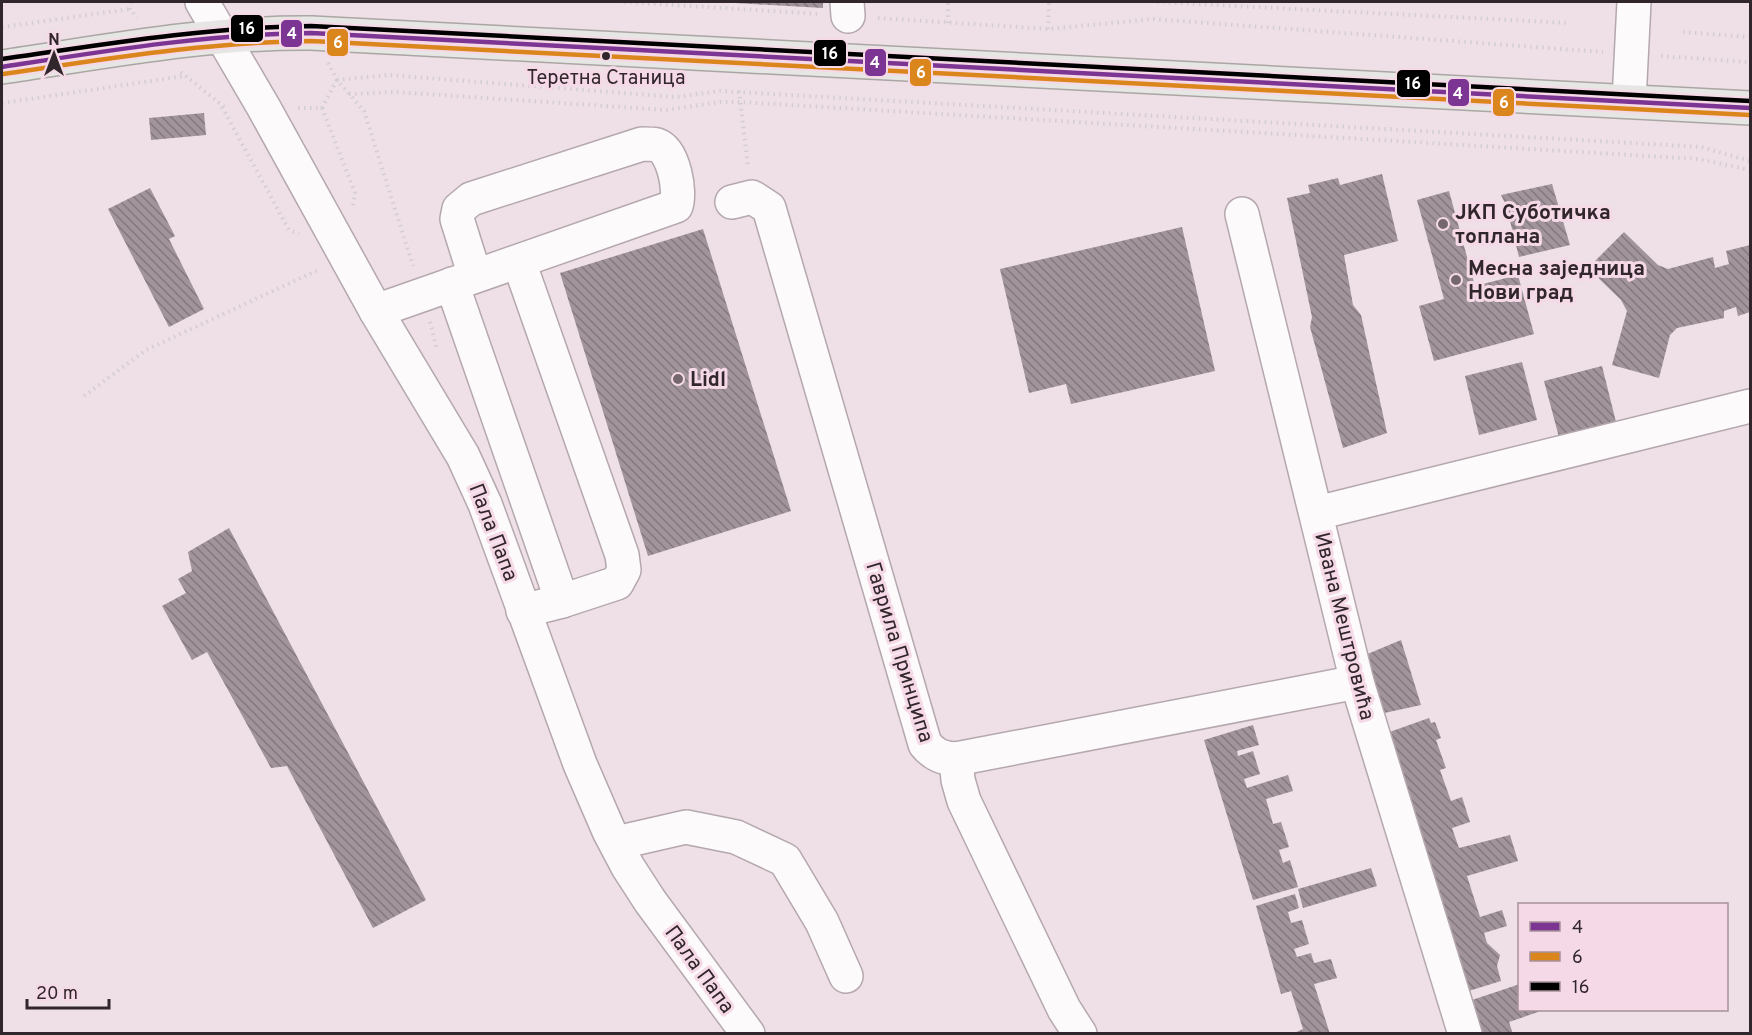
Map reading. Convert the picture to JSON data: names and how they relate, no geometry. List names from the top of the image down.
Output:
{
  "streets": {
    "street": ["Пала Папа", "Ивана Мештровића", "Гаврила Принципа"]
  },
  "crossings": [
    ["Ивана Мештровића", "Гаврила Принципа"]
  ],
  "places": [
    "Теретна Станица",
    "ЈКП Суботичка топлана",
    "Месна заједница Нови град",
    "Lidl"
  ],
  "lines": ["transit line 16", "transit line 4", "transit line 6"],
  "legend": ["4", "6", "16"],
  "scale_bar": "20 m",
  "north": "top"
}
